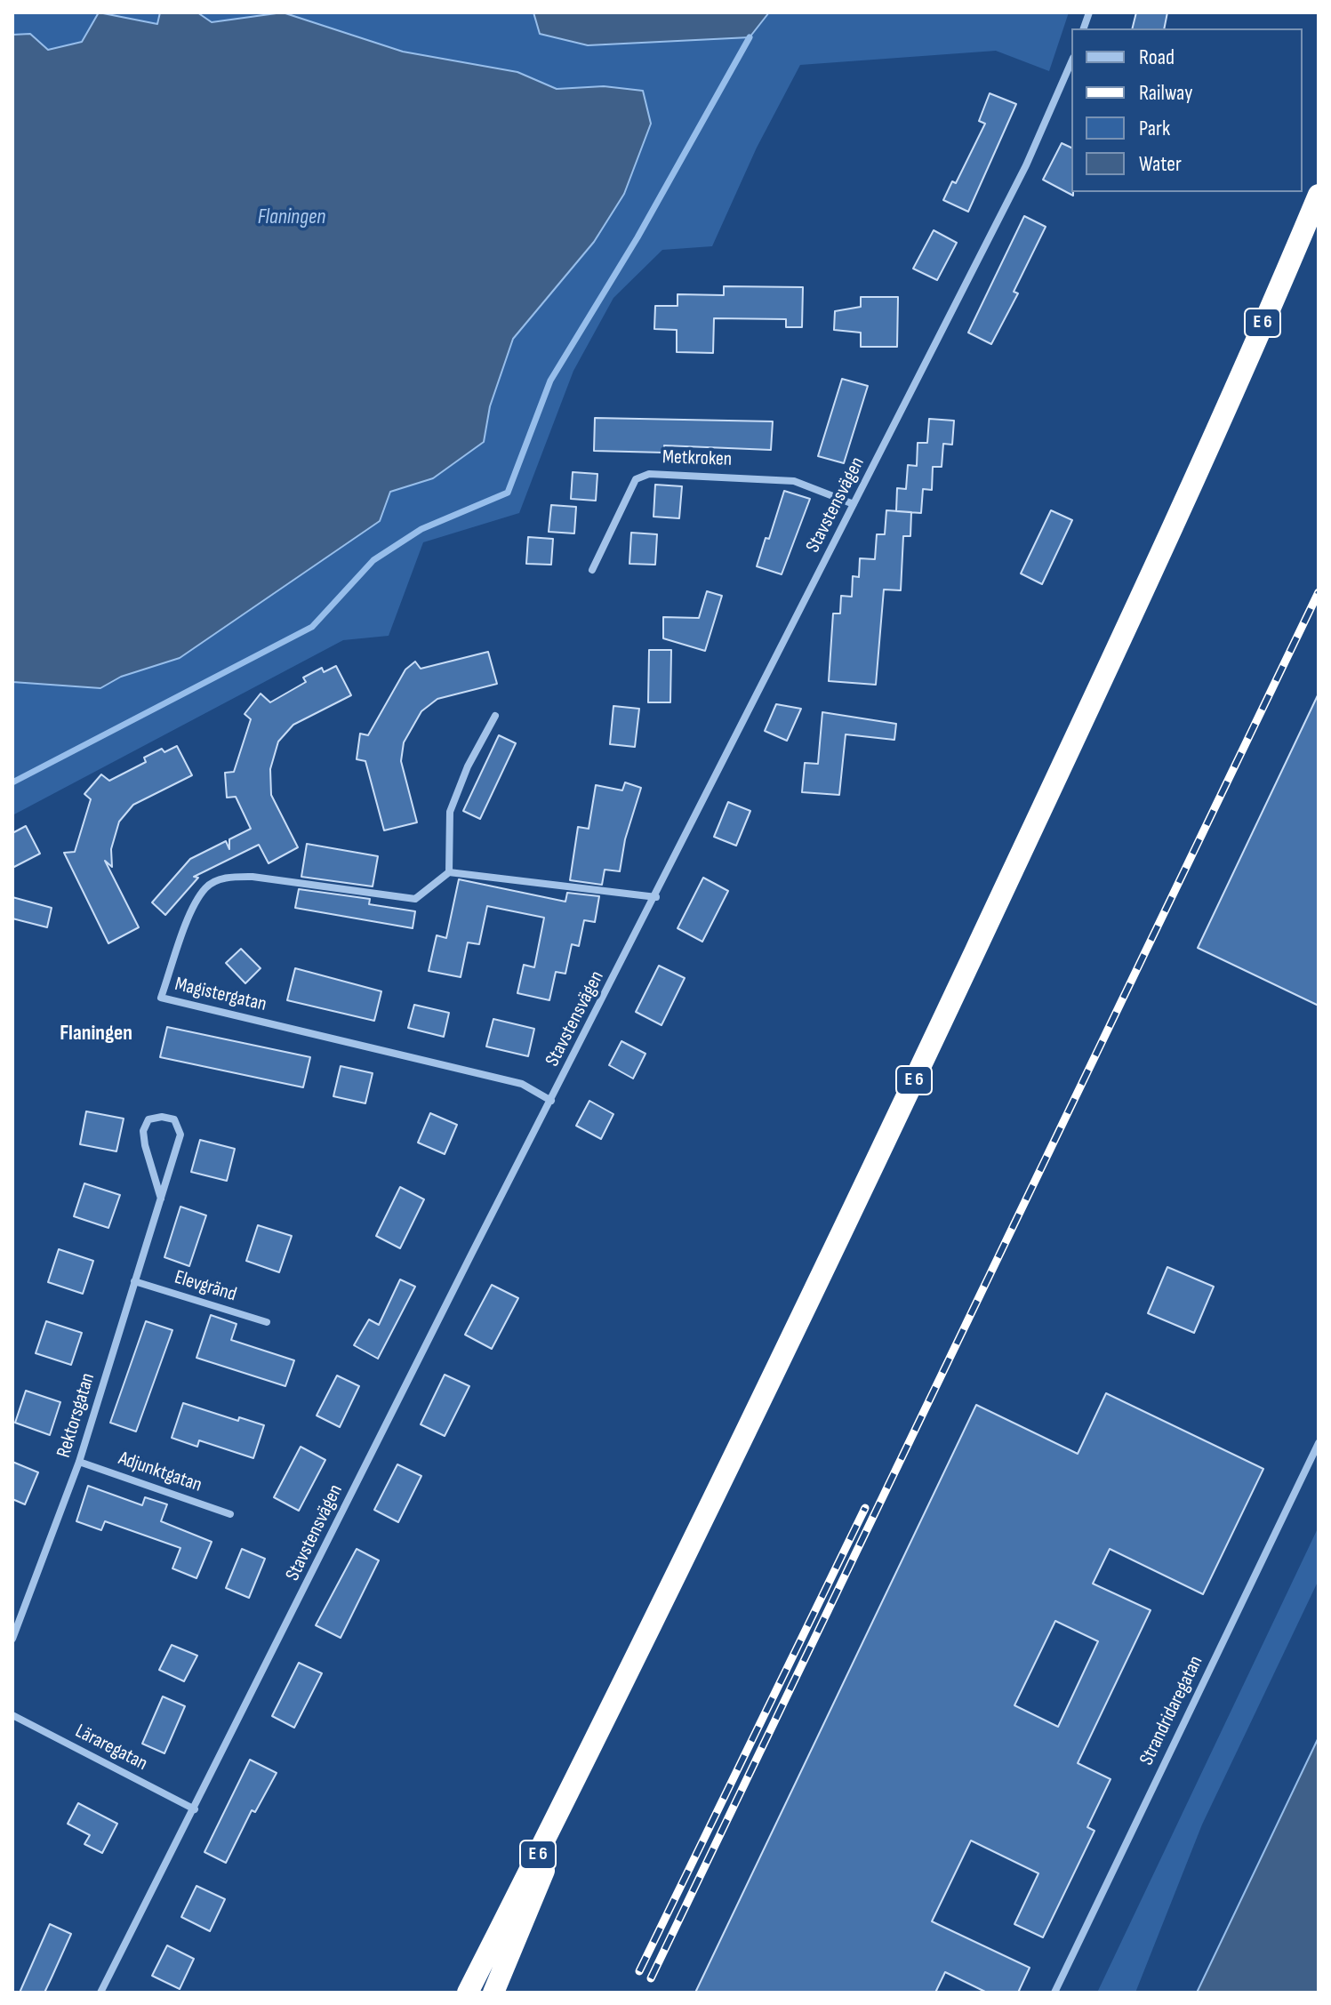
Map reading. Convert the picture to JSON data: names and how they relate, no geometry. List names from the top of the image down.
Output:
{
  "streets": {
    "highway": ["E 6"],
    "street": [
      "Metkroken",
      "Stavstensvägen",
      "Magistergatan",
      "Elevgränd",
      "Rektorsgatan",
      "Adjunktgatan",
      "Strandridaregatan",
      "Läraregatan"
    ]
  },
  "crossings": [
    ["Metkroken", "Stavstensvägen"],
    ["Stavstensvägen", "Magistergatan"],
    ["Stavstensvägen", "Läraregatan"],
    ["Elevgränd", "Rektorsgatan"],
    ["Rektorsgatan", "Adjunktgatan"]
  ],
  "districts": ["Flaningen"],
  "water": ["Flaningen"],
  "legend": [
    "Road",
    "Railway",
    "Park",
    "Water"
  ]
}
